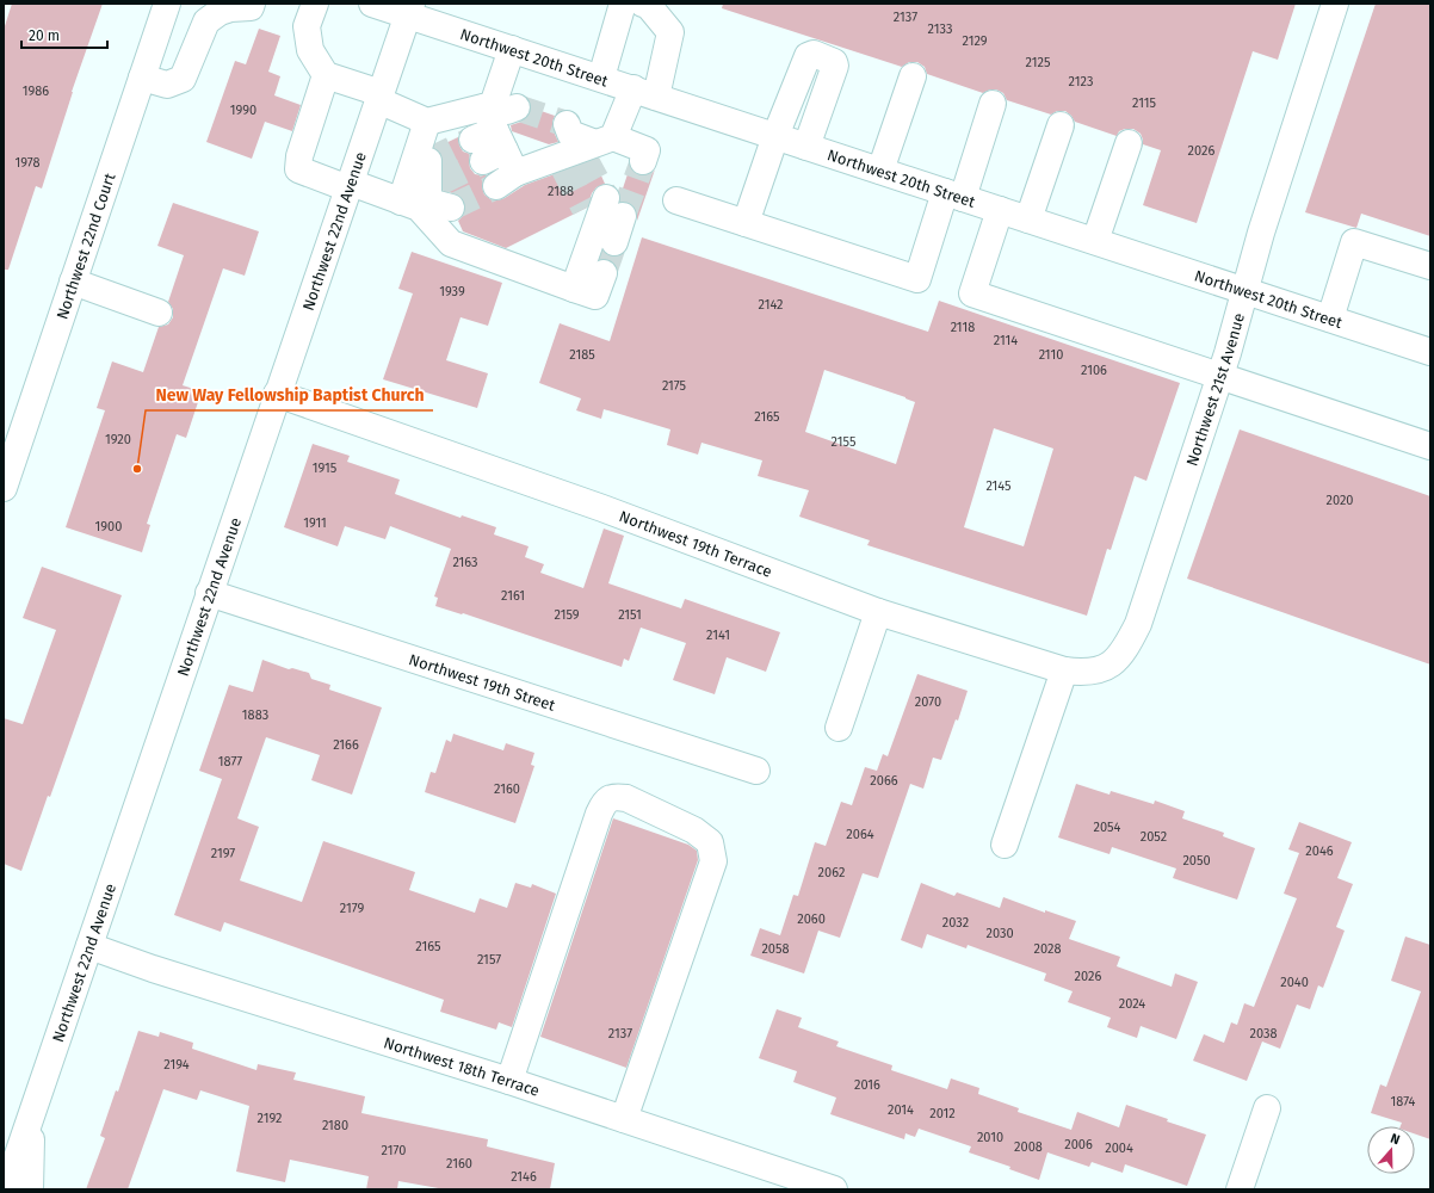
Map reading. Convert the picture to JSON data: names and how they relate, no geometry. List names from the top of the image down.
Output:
{
  "streets": {
    "street": [
      "Northwest 20th Street",
      "Northwest 22nd Avenue",
      "Northwest 22nd Court",
      "Northwest 21st Avenue",
      "Northwest 19th Terrace",
      "Northwest 19th Street",
      "Northwest 18th Terrace"
    ]
  },
  "crossings": [
    ["Northwest 20th Street", "Northwest 22nd Avenue"],
    ["Northwest 20th Street", "Northwest 21st Avenue"],
    ["Northwest 22nd Avenue", "Northwest 19th Terrace"],
    ["Northwest 22nd Avenue", "Northwest 19th Street"],
    ["Northwest 22nd Avenue", "Northwest 18th Terrace"],
    ["Northwest 21st Avenue", "Northwest 19th Terrace"]
  ],
  "places": ["New Way Fellowship Baptist Church"],
  "house_numbers": [
    "2137",
    "2133",
    "2129",
    "2125",
    "2123",
    "1986",
    "2115",
    "1990",
    "2026",
    "1978",
    "2188",
    "1939",
    "2142",
    "2118",
    "2114",
    "2185",
    "2110",
    "2106",
    "2175",
    "2165",
    "1920",
    "2155",
    "1915",
    "2145",
    "2020",
    "1911",
    "1900",
    "2163",
    "2161",
    "2159",
    "2151",
    "2141",
    "2070",
    "1883",
    "2166",
    "1877",
    "2066",
    "2160",
    "2054",
    "2064",
    "2052",
    "2046",
    "2197",
    "2050",
    "2062",
    "2179",
    "2060",
    "2032",
    "2030",
    "2165",
    "2058",
    "2028",
    "2157",
    "2026",
    "2040",
    "2024",
    "2137",
    "2038",
    "2194",
    "2016",
    "1874",
    "2014",
    "2012",
    "2192",
    "2180",
    "2010",
    "2006",
    "2008",
    "2004",
    "2170",
    "2160",
    "2146"
  ],
  "scale_bar": "20 m",
  "north": "top"
}
